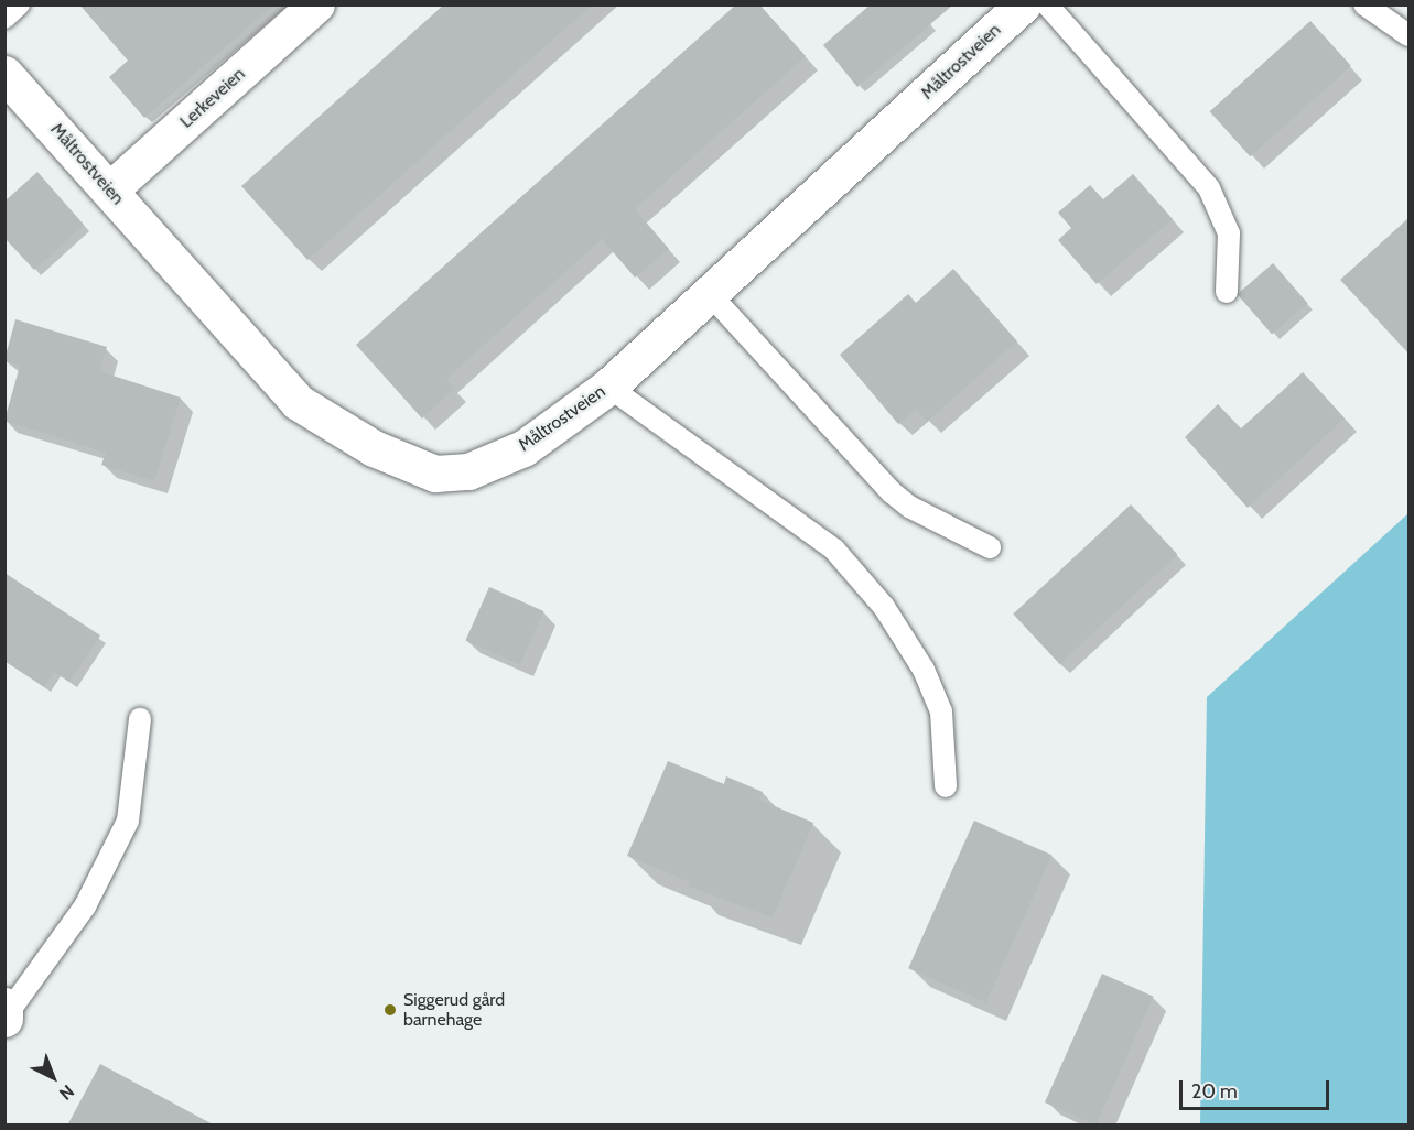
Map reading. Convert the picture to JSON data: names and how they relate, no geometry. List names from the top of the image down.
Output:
{
  "streets": {
    "street": ["Måltrostveien", "Lerkeveien"]
  },
  "crossings": [
    ["Måltrostveien", "Lerkeveien"]
  ],
  "places": ["Siggerud gård barnehage"],
  "scale_bar": "20 m",
  "north": "bottom right"
}
